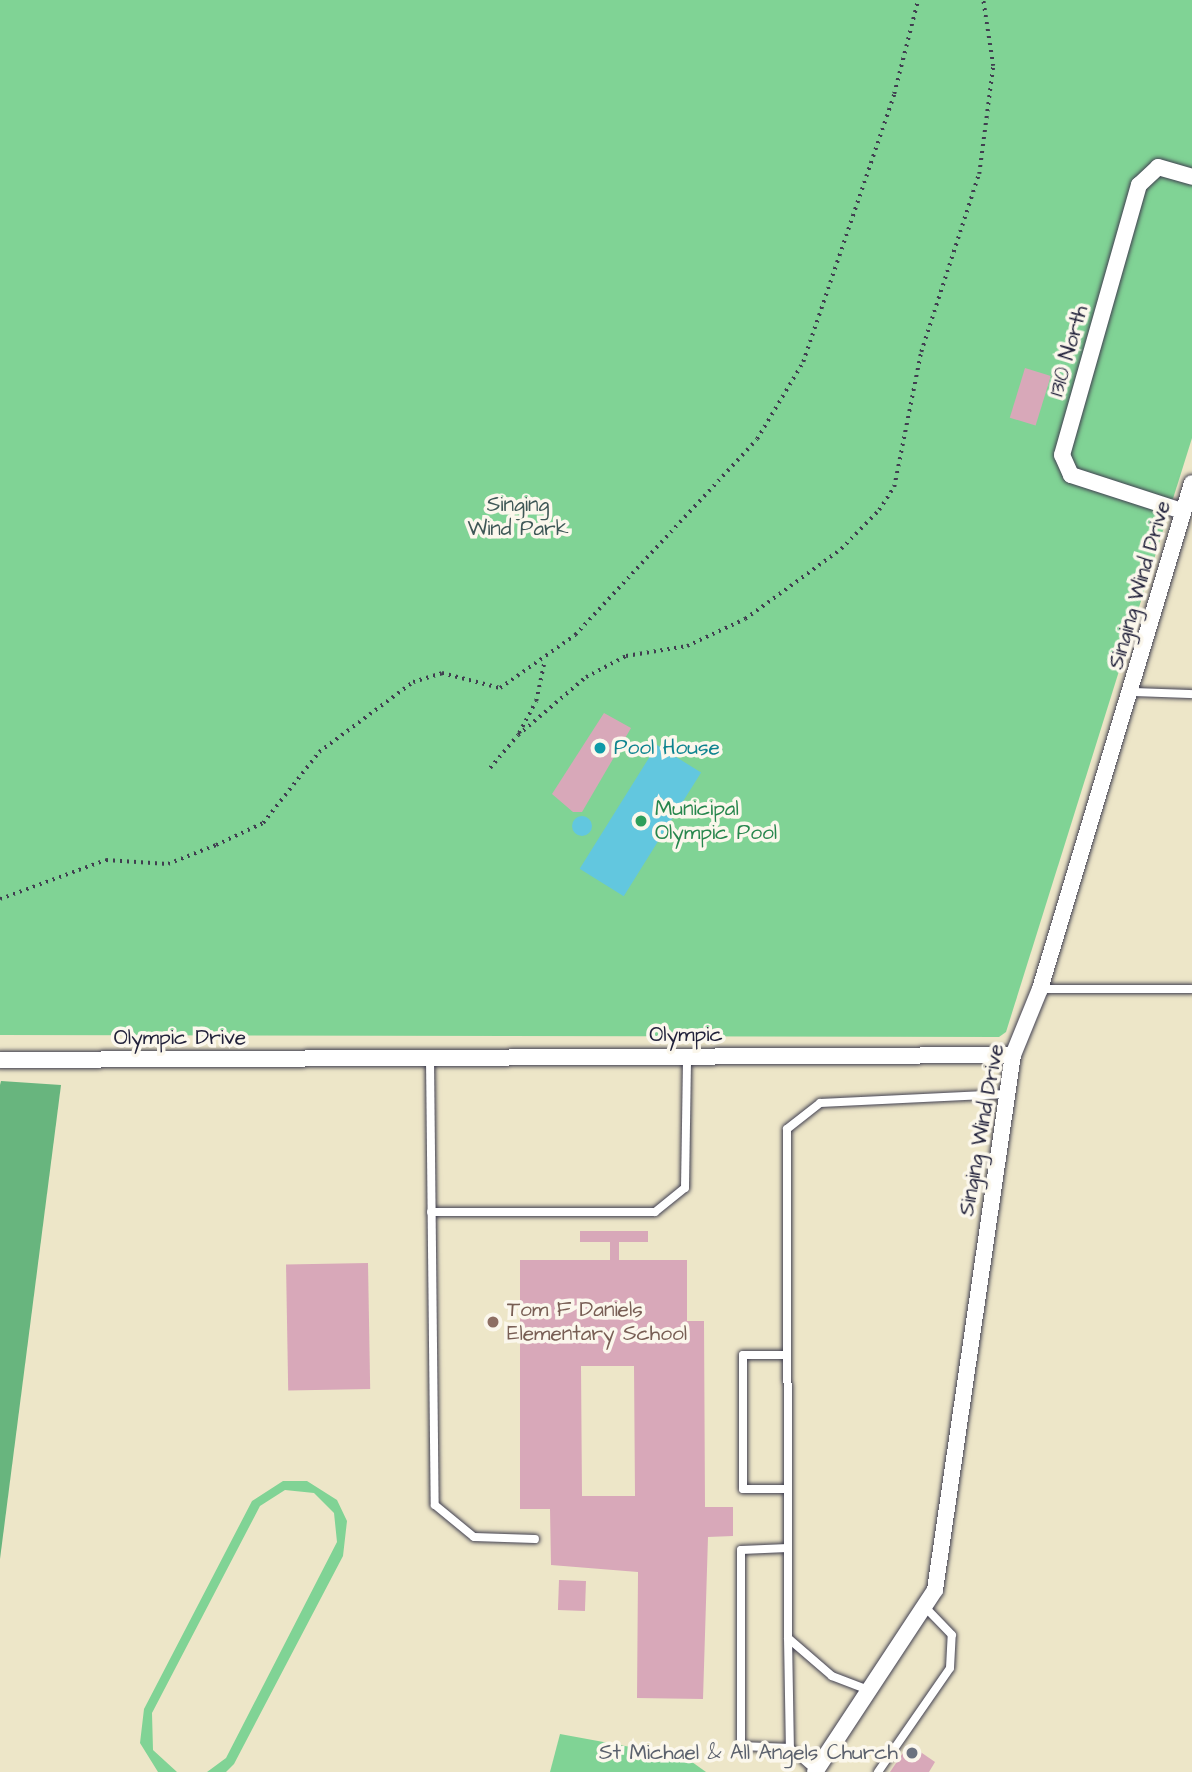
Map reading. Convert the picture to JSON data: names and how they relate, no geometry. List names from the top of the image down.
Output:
{
  "streets": {
    "street": [
      "1310 North",
      "Singing Wind Drive",
      "Olympic",
      "Olympic Drive"
    ]
  },
  "crossings": [
    ["1310 North", "Singing Wind Drive"],
    ["Singing Wind Drive", "Olympic"],
    ["Olympic", "Olympic Drive"]
  ],
  "parks": ["Singing Wind Park"],
  "places": [
    "Pool House",
    "Municipal Olympic Pool",
    "Tom F Daniels Elementary School",
    "St Michael & All Angels Church"
  ]
}
